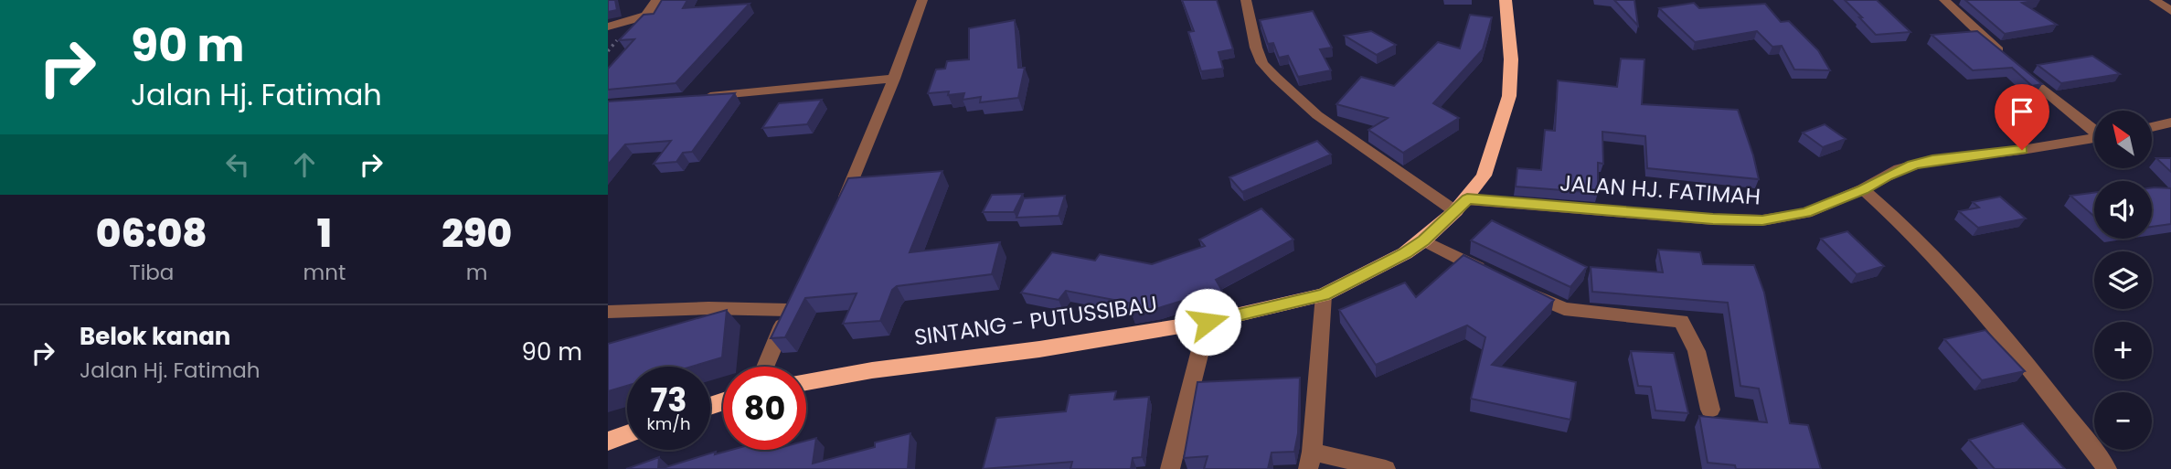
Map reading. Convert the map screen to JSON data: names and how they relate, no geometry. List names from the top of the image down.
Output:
{
  "streets": {
    "highway": ["SINTANG - PUTUSSIBAU"],
    "street": ["JALAN HJ. FATIMAH"]
  },
  "crossings": [
    ["JALAN HJ. FATIMAH", "SINTANG - PUTUSSIBAU"]
  ],
  "north": "top left",
  "page": {
    "turn": ["90 m", "Jalan Hj. Fatimah"],
    "map_buttons": ["+", "−"],
    "eta": [
      "06:08",
      "Tiba",
      "1",
      "mnt",
      "290",
      "m"
    ],
    "list": [
      {
        "name": "Belok kanan",
        "note": "Jalan Hj. Fatimah",
        "value": "90 m"
      }
    ],
    "speed": "73 km/h",
    "limit": "80"
  }
}
